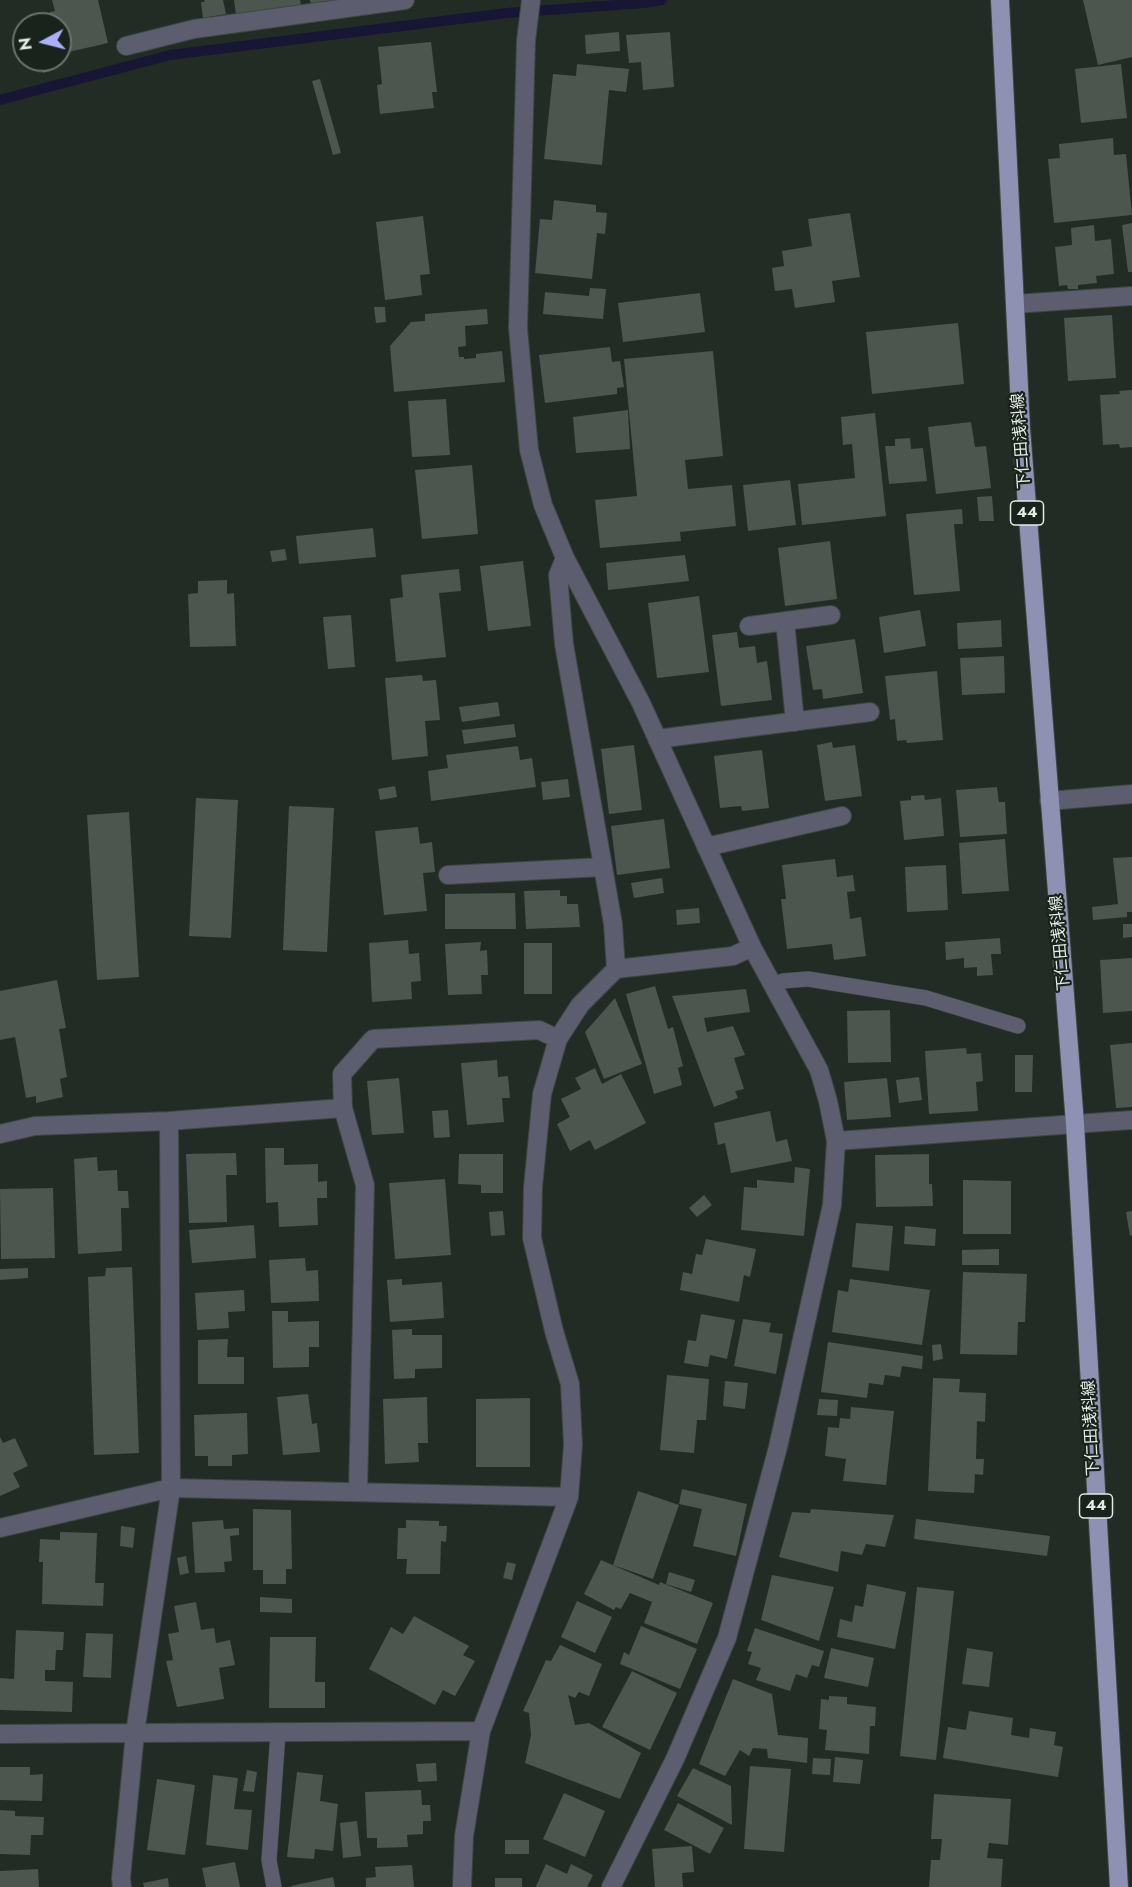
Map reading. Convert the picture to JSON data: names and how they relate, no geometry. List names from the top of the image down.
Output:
{
  "streets": {
    "main road": ["下仁田浅科線", "44"]
  },
  "north": "left"
}
